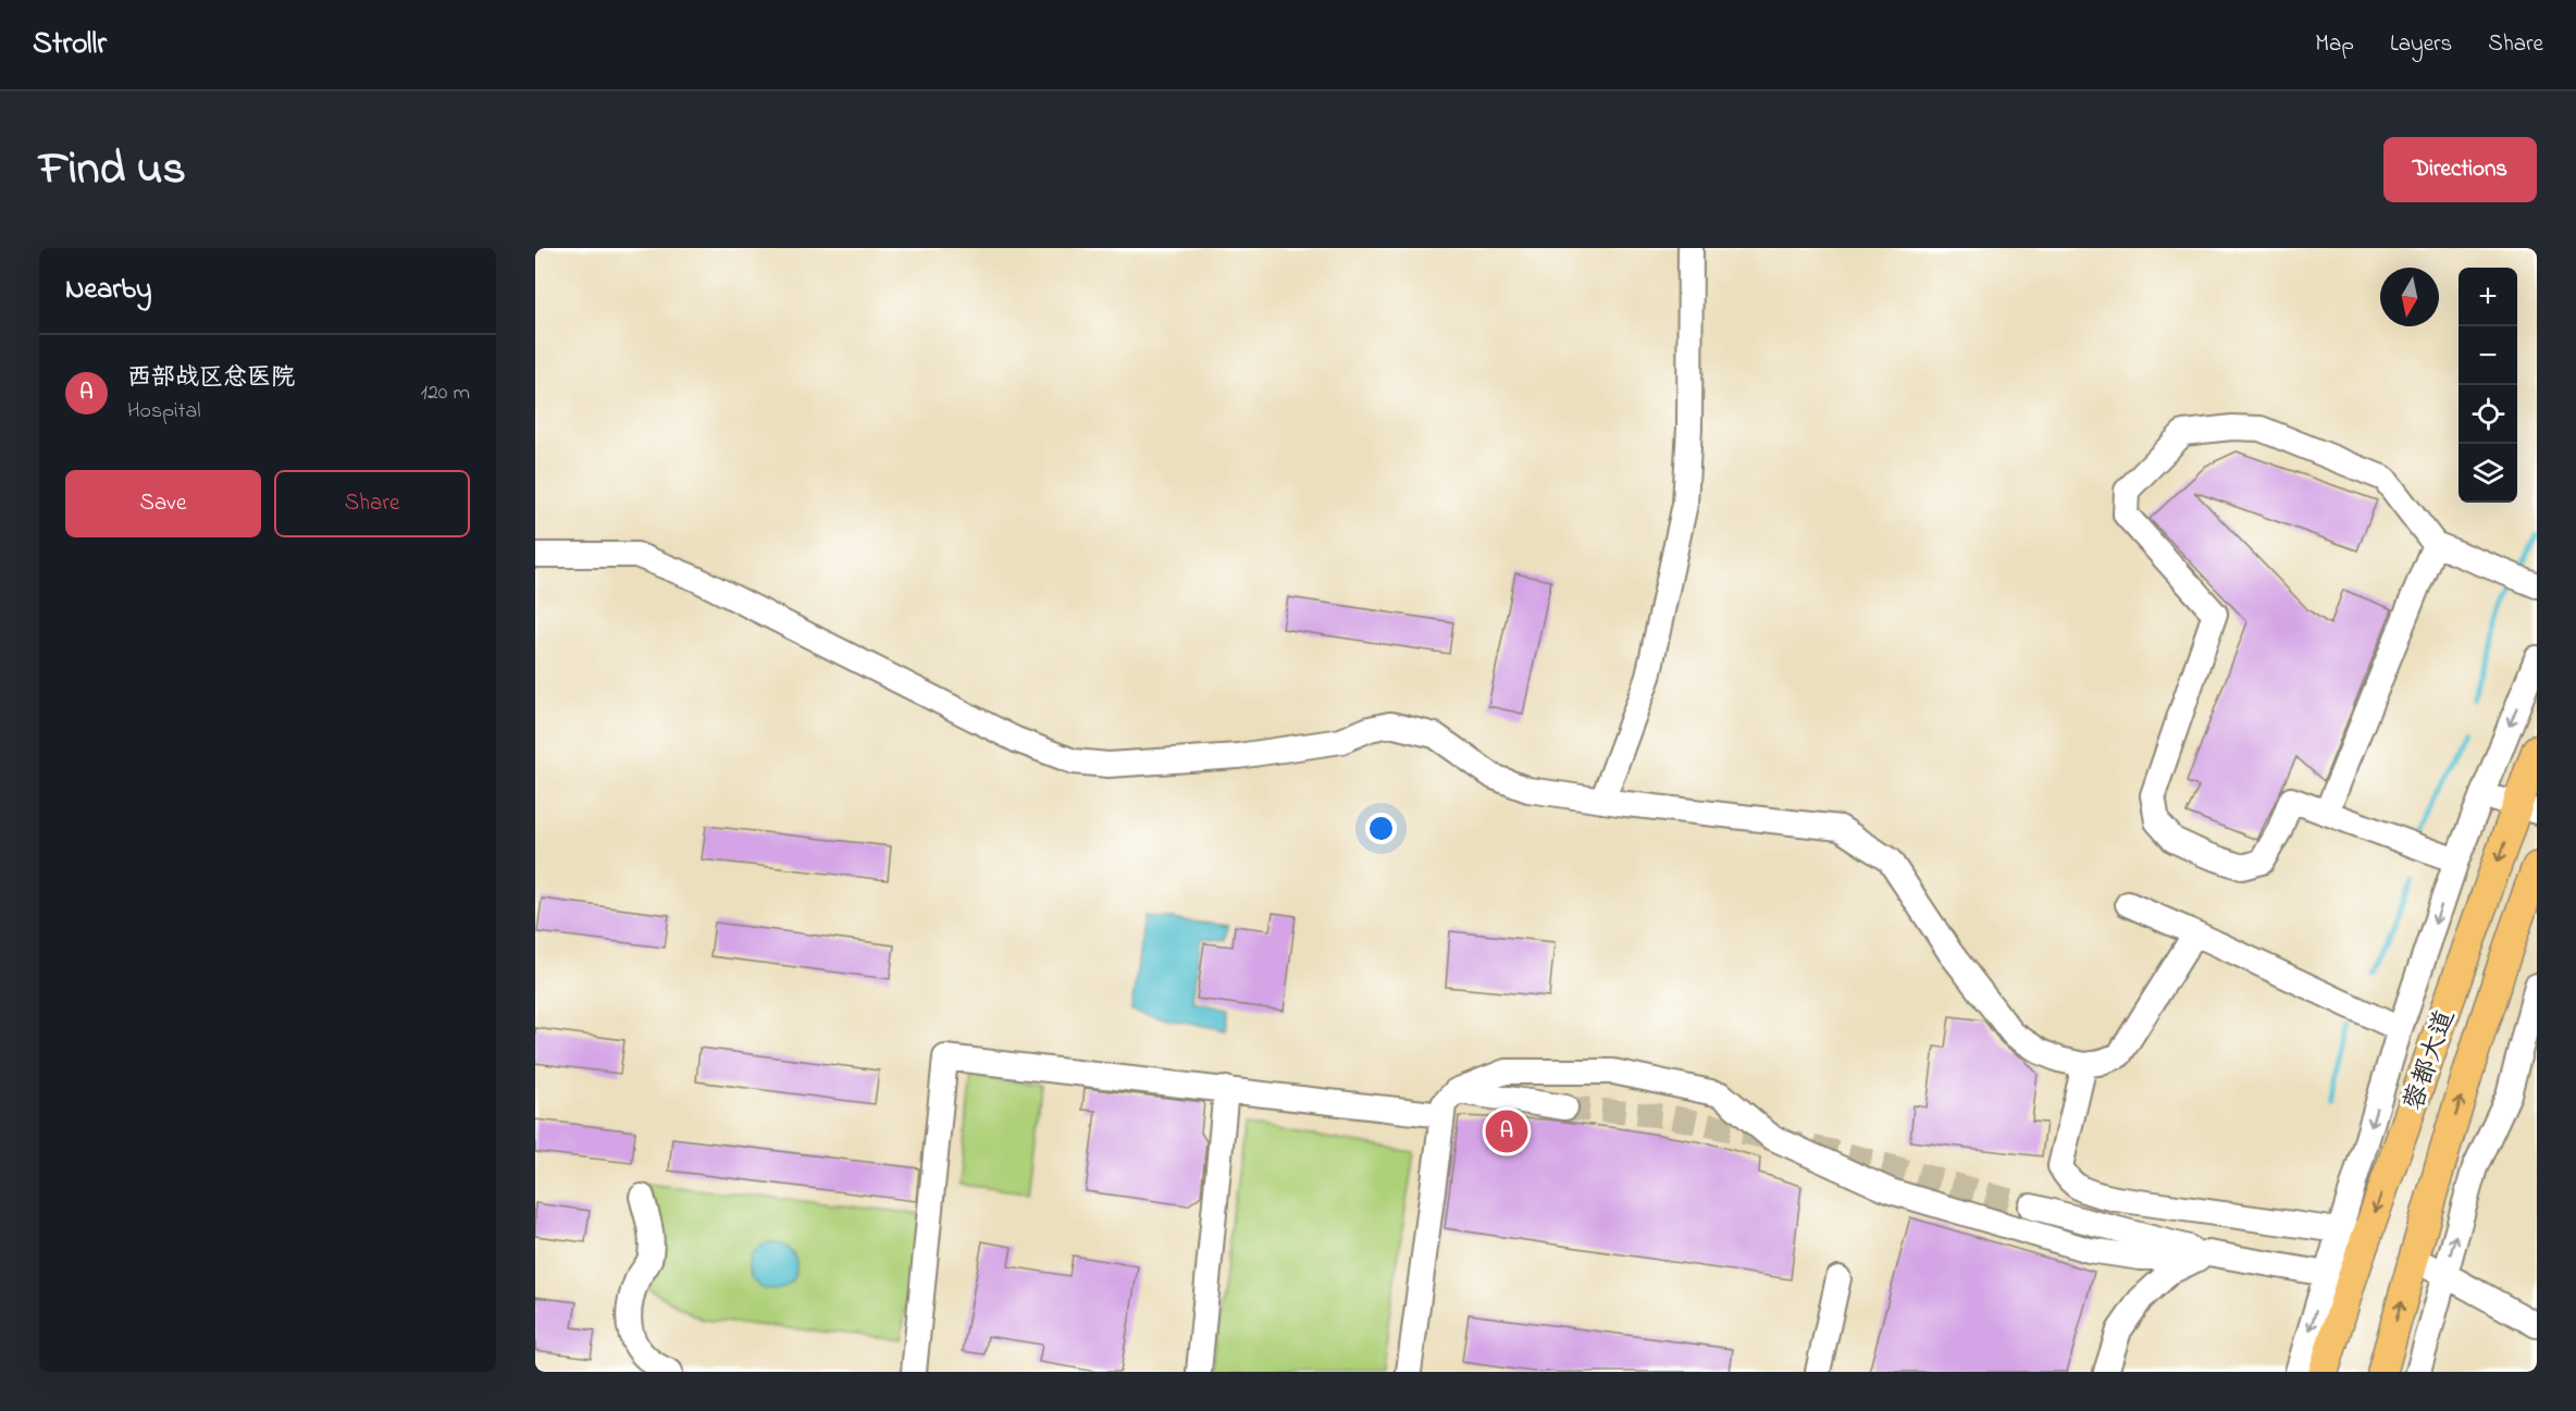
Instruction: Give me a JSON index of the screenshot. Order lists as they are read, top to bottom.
{
  "streets": {
    "main road": ["蓉都大道"]
  },
  "north": "bottom",
  "page": {
    "header": "Strollr",
    "nav": ["Map", "Layers", "Share"],
    "title": "Find us",
    "buttons": [
      "Directions",
      ["Save", "Share"]
    ],
    "heading": "Nearby",
    "map_buttons": ["+", "−"],
    "list": [
      {
        "mark": "A",
        "name": "西部战区总医院",
        "note": "Hospital",
        "value": "120 m"
      }
    ],
    "pins": "A"
  }
}
